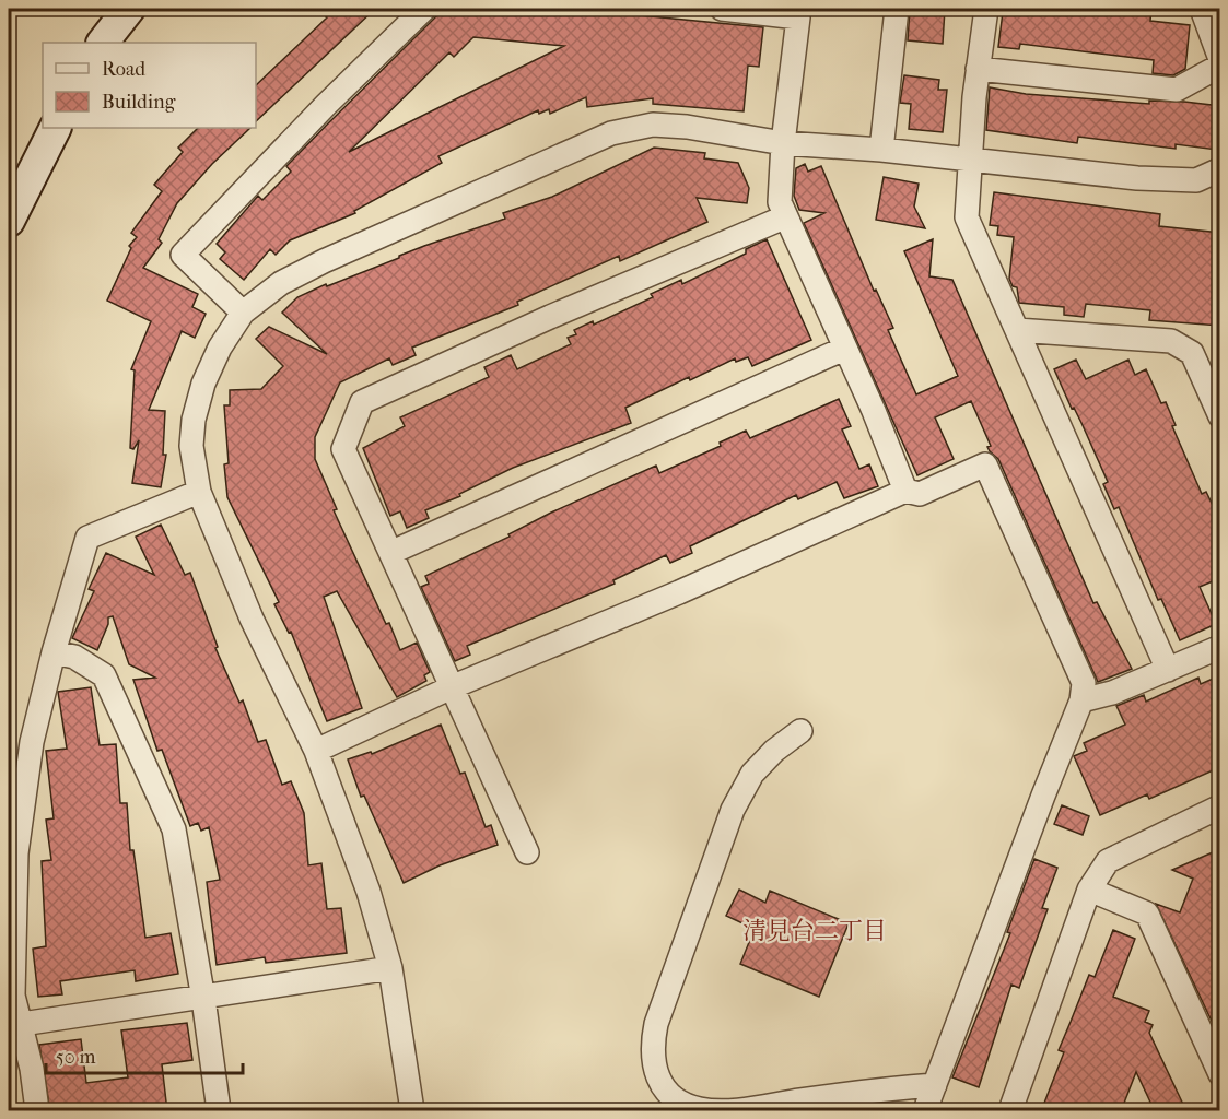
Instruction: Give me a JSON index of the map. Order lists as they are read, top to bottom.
{
  "districts": ["清見台二丁目"],
  "legend": ["Road", "Building"],
  "scale_bar": "50 m"
}
